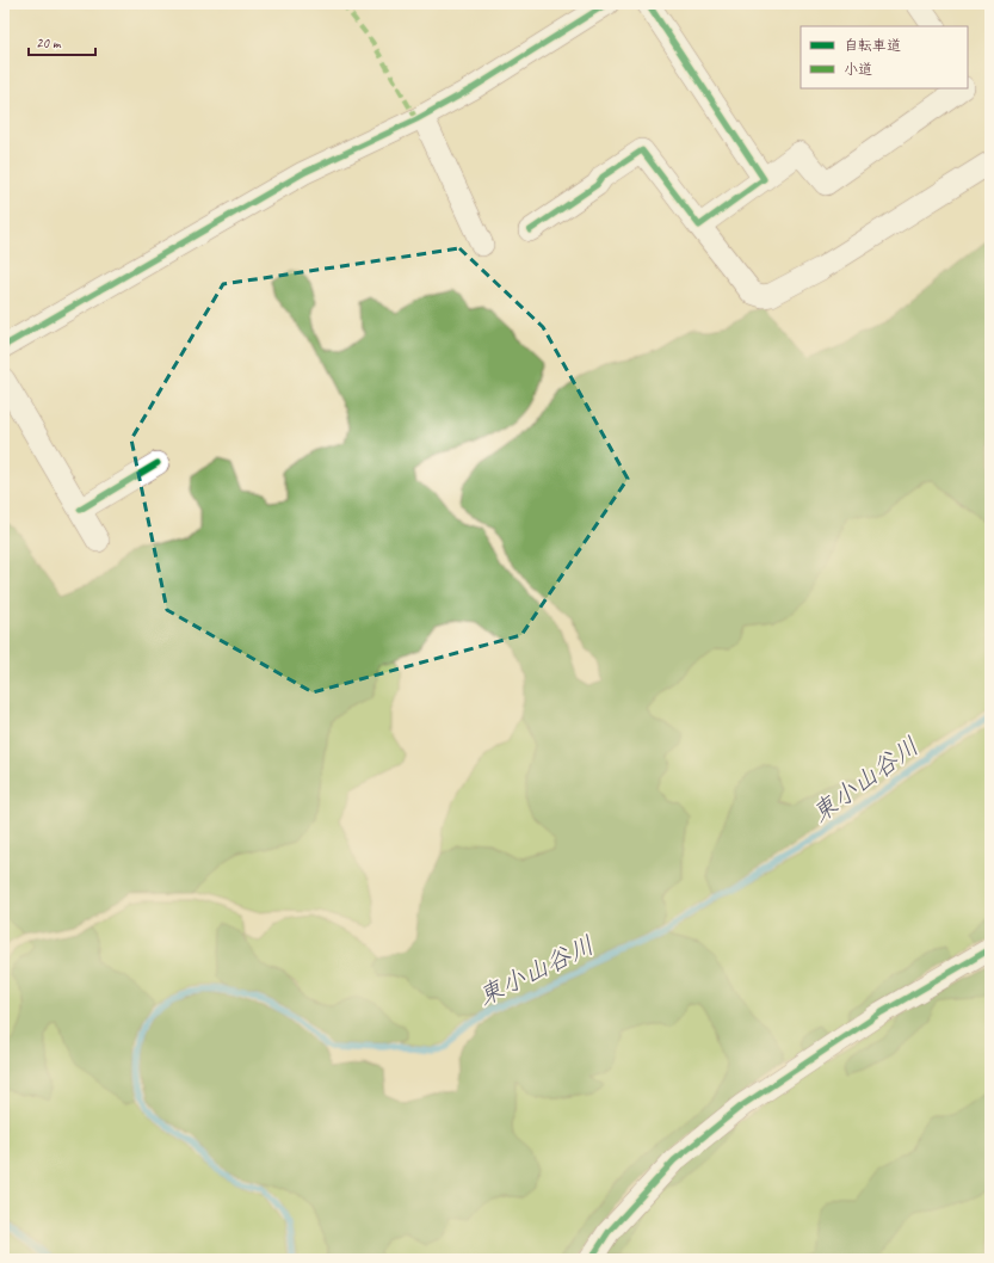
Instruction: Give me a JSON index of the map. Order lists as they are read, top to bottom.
{
  "water": ["東小山谷川"],
  "legend": ["自転車道", "小道"],
  "scale_bar": "20 m"
}
